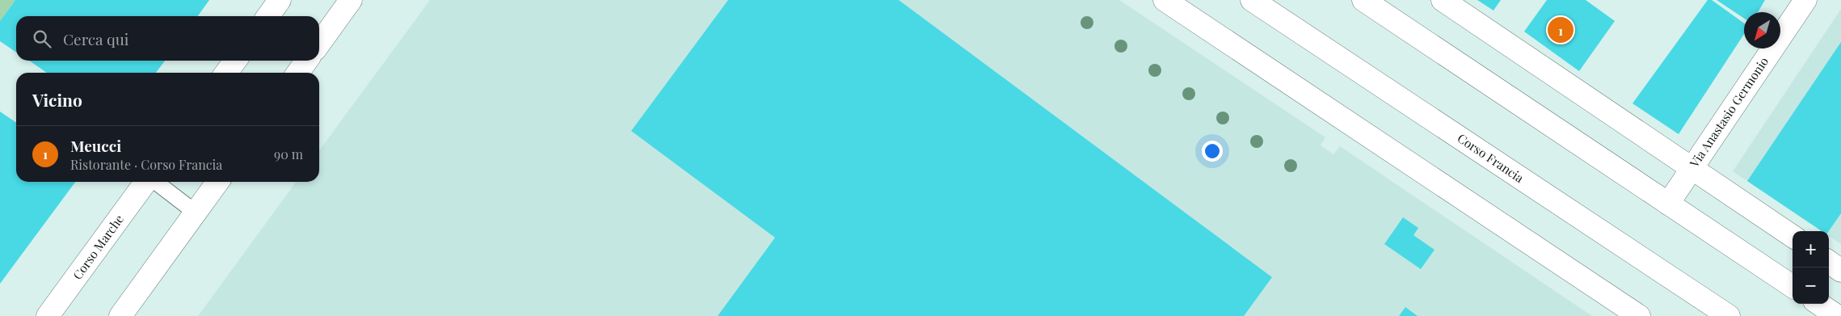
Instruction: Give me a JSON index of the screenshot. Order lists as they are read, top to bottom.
{
  "streets": {
    "main road": ["Via Anastasio Germonio", "Corso Francia", "Corso Marche"]
  },
  "north": "bottom left",
  "page": {
    "pins": "1",
    "search": "Cerca qui",
    "heading": "Vicino",
    "list": [
      {
        "mark": "1",
        "name": "Meucci",
        "note": "Ristorante · Corso Francia",
        "value": "90 m"
      }
    ],
    "map_buttons": ["+", "−"]
  }
}
